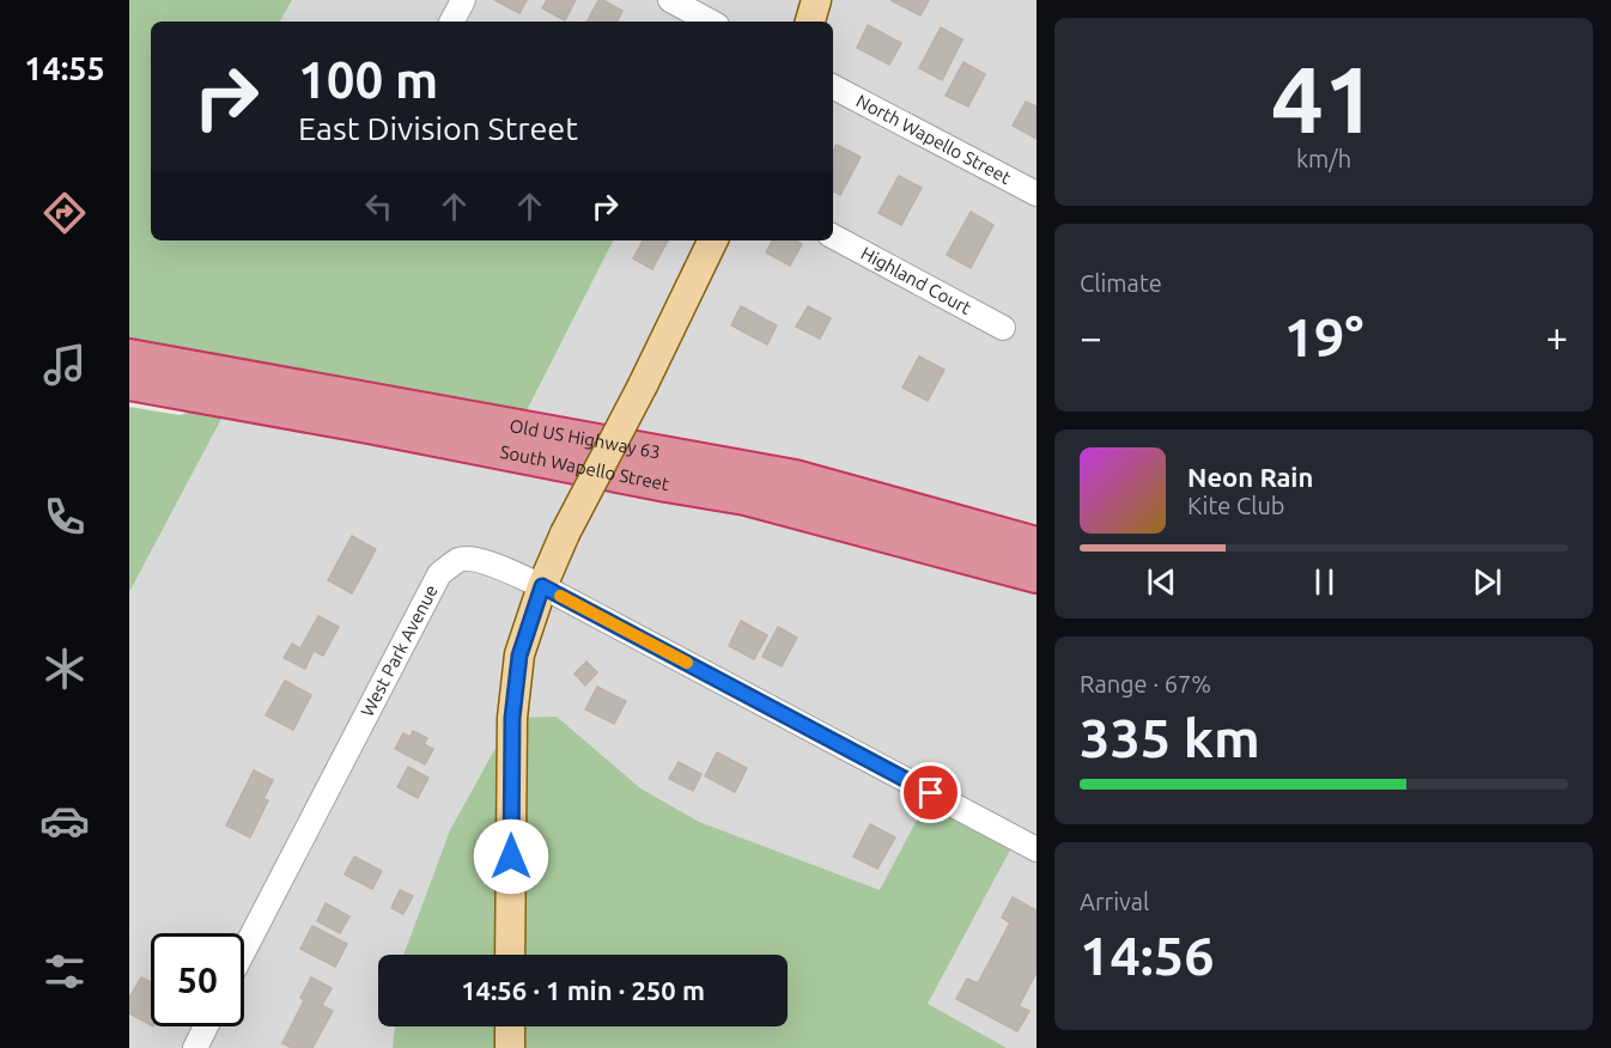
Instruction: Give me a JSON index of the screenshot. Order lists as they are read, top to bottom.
{
  "streets": {
    "highway": ["Old US Highway 63", "South Wapello Street"],
    "street": ["North Wapello Street", "Highland Court", "West Park Avenue"]
  },
  "page": {
    "tabs": "14:55",
    "tile": [
      ["41", "km/h"],
      "Climate",
      ["Range · 67%", "335 km"],
      ["Arrival", "14:56"]
    ],
    "turn": ["100 m", "East Division Street"],
    "heat": ["−", "19°", "+"],
    "song": ["Neon Rain", "Kite Club"],
    "limit": "50",
    "trip": "14:56 · 1 min · 250 m"
  }
}
